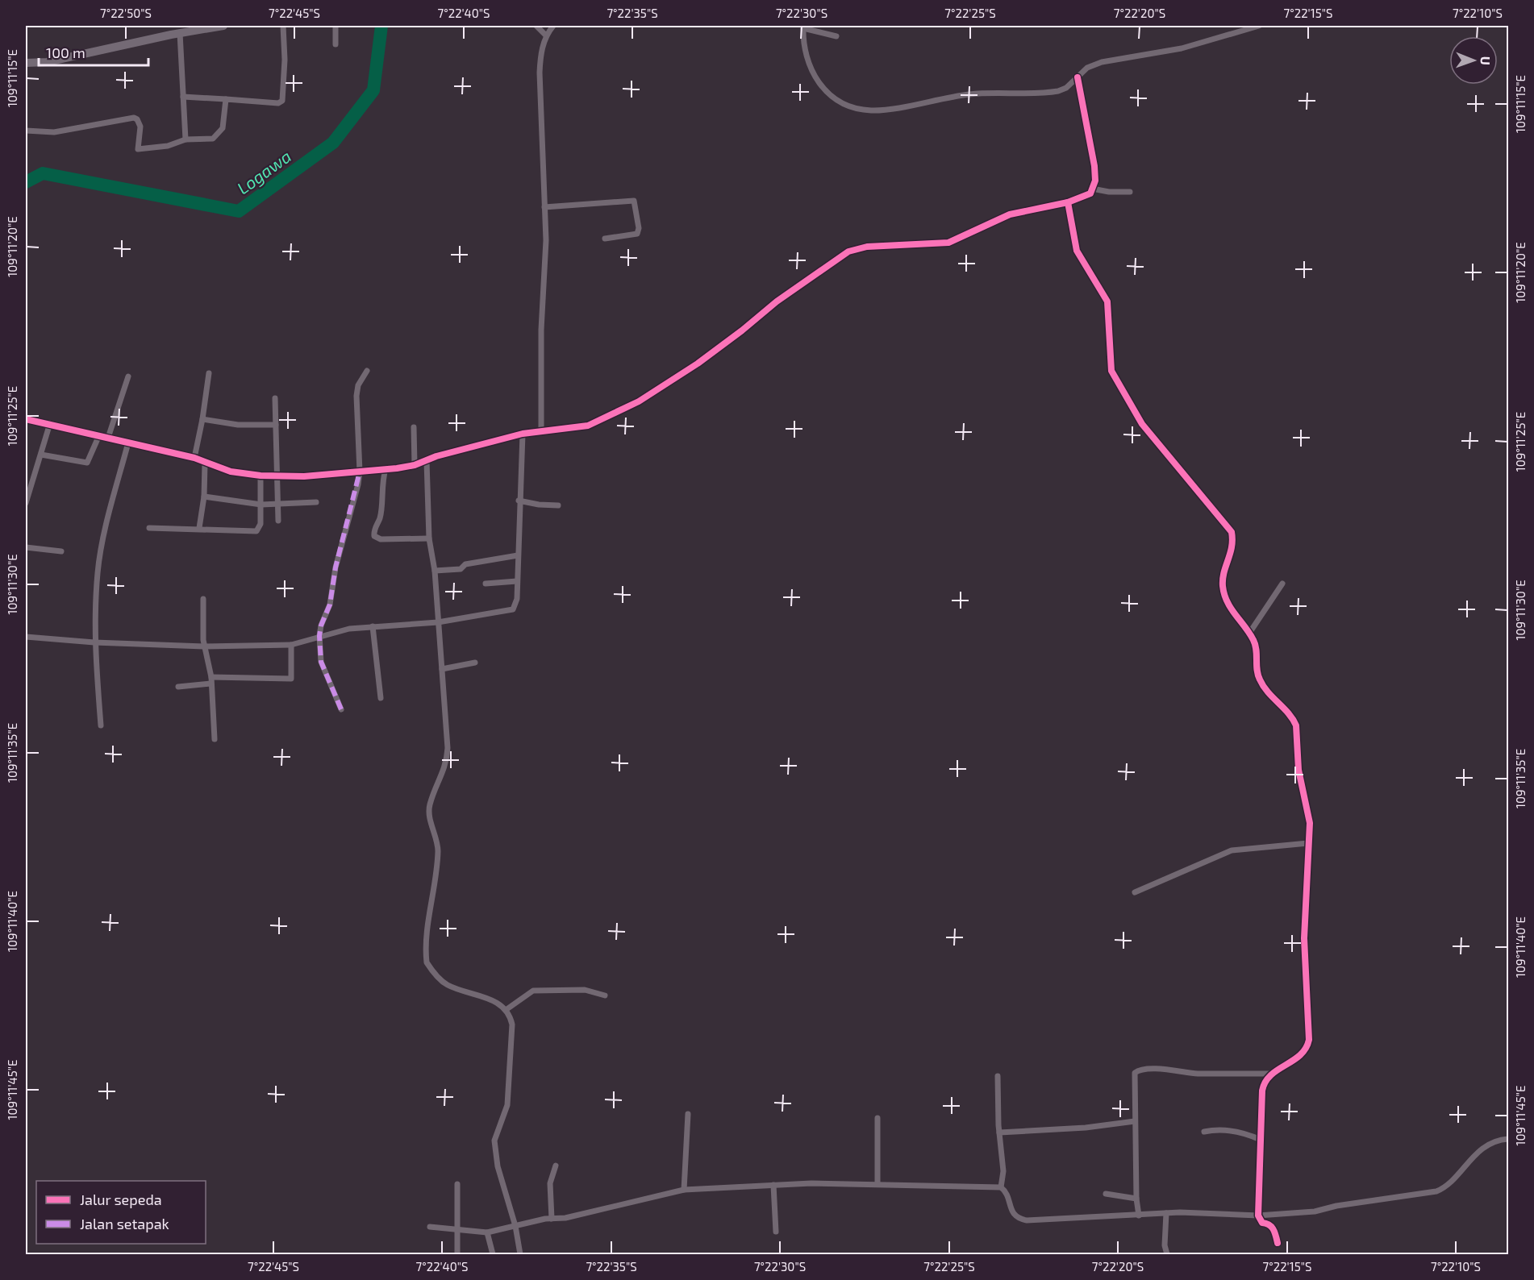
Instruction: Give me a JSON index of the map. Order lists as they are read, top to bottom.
{
  "water": ["Logawa"],
  "legend": ["Jalur sepeda", "Jalan setapak"],
  "scale_bar": "100 m",
  "north": "right",
  "coordinates": [
    "7°22'50\"S",
    "7°22'45\"S",
    "7°22'40\"S",
    "7°22'35\"S",
    "7°22'30\"S",
    "7°22'25\"S",
    "7°22'20\"S",
    "7°22'15\"S",
    "7°22'10\"S",
    "109°11'15\"E",
    "109°11'20\"E",
    "109°11'25\"E",
    "109°11'30\"E",
    "109°11'35\"E",
    "109°11'40\"E",
    "109°11'45\"E"
  ]
}
